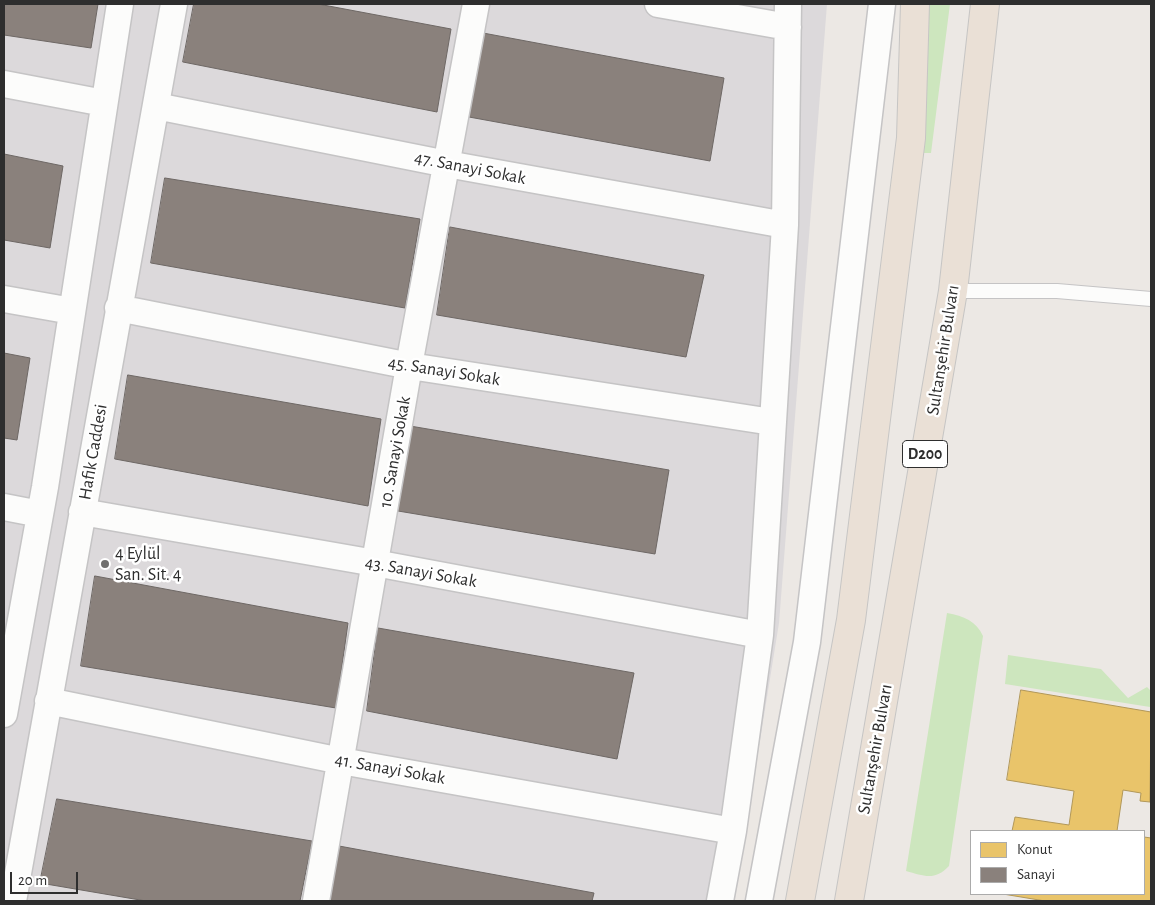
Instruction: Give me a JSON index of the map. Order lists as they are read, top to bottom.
{
  "streets": {
    "highway": ["Sultanşehir Bulvarı", "D200"],
    "street": [
      "47. Sanayi Sokak",
      "45. Sanayi Sokak",
      "Hafik Caddesi",
      "10. Sanayi Sokak",
      "43. Sanayi Sokak",
      "41. Sanayi Sokak"
    ]
  },
  "crossings": [
    ["47. Sanayi Sokak", "Hafik Caddesi"],
    ["47. Sanayi Sokak", "10. Sanayi Sokak"],
    ["45. Sanayi Sokak", "Hafik Caddesi"],
    ["45. Sanayi Sokak", "10. Sanayi Sokak"],
    ["Hafik Caddesi", "43. Sanayi Sokak"],
    ["Hafik Caddesi", "41. Sanayi Sokak"],
    ["10. Sanayi Sokak", "43. Sanayi Sokak"],
    ["10. Sanayi Sokak", "41. Sanayi Sokak"]
  ],
  "places": ["4 Eylül San. Sit. 4"],
  "legend": ["Konut", "Sanayi"],
  "scale_bar": "20 m"
}
